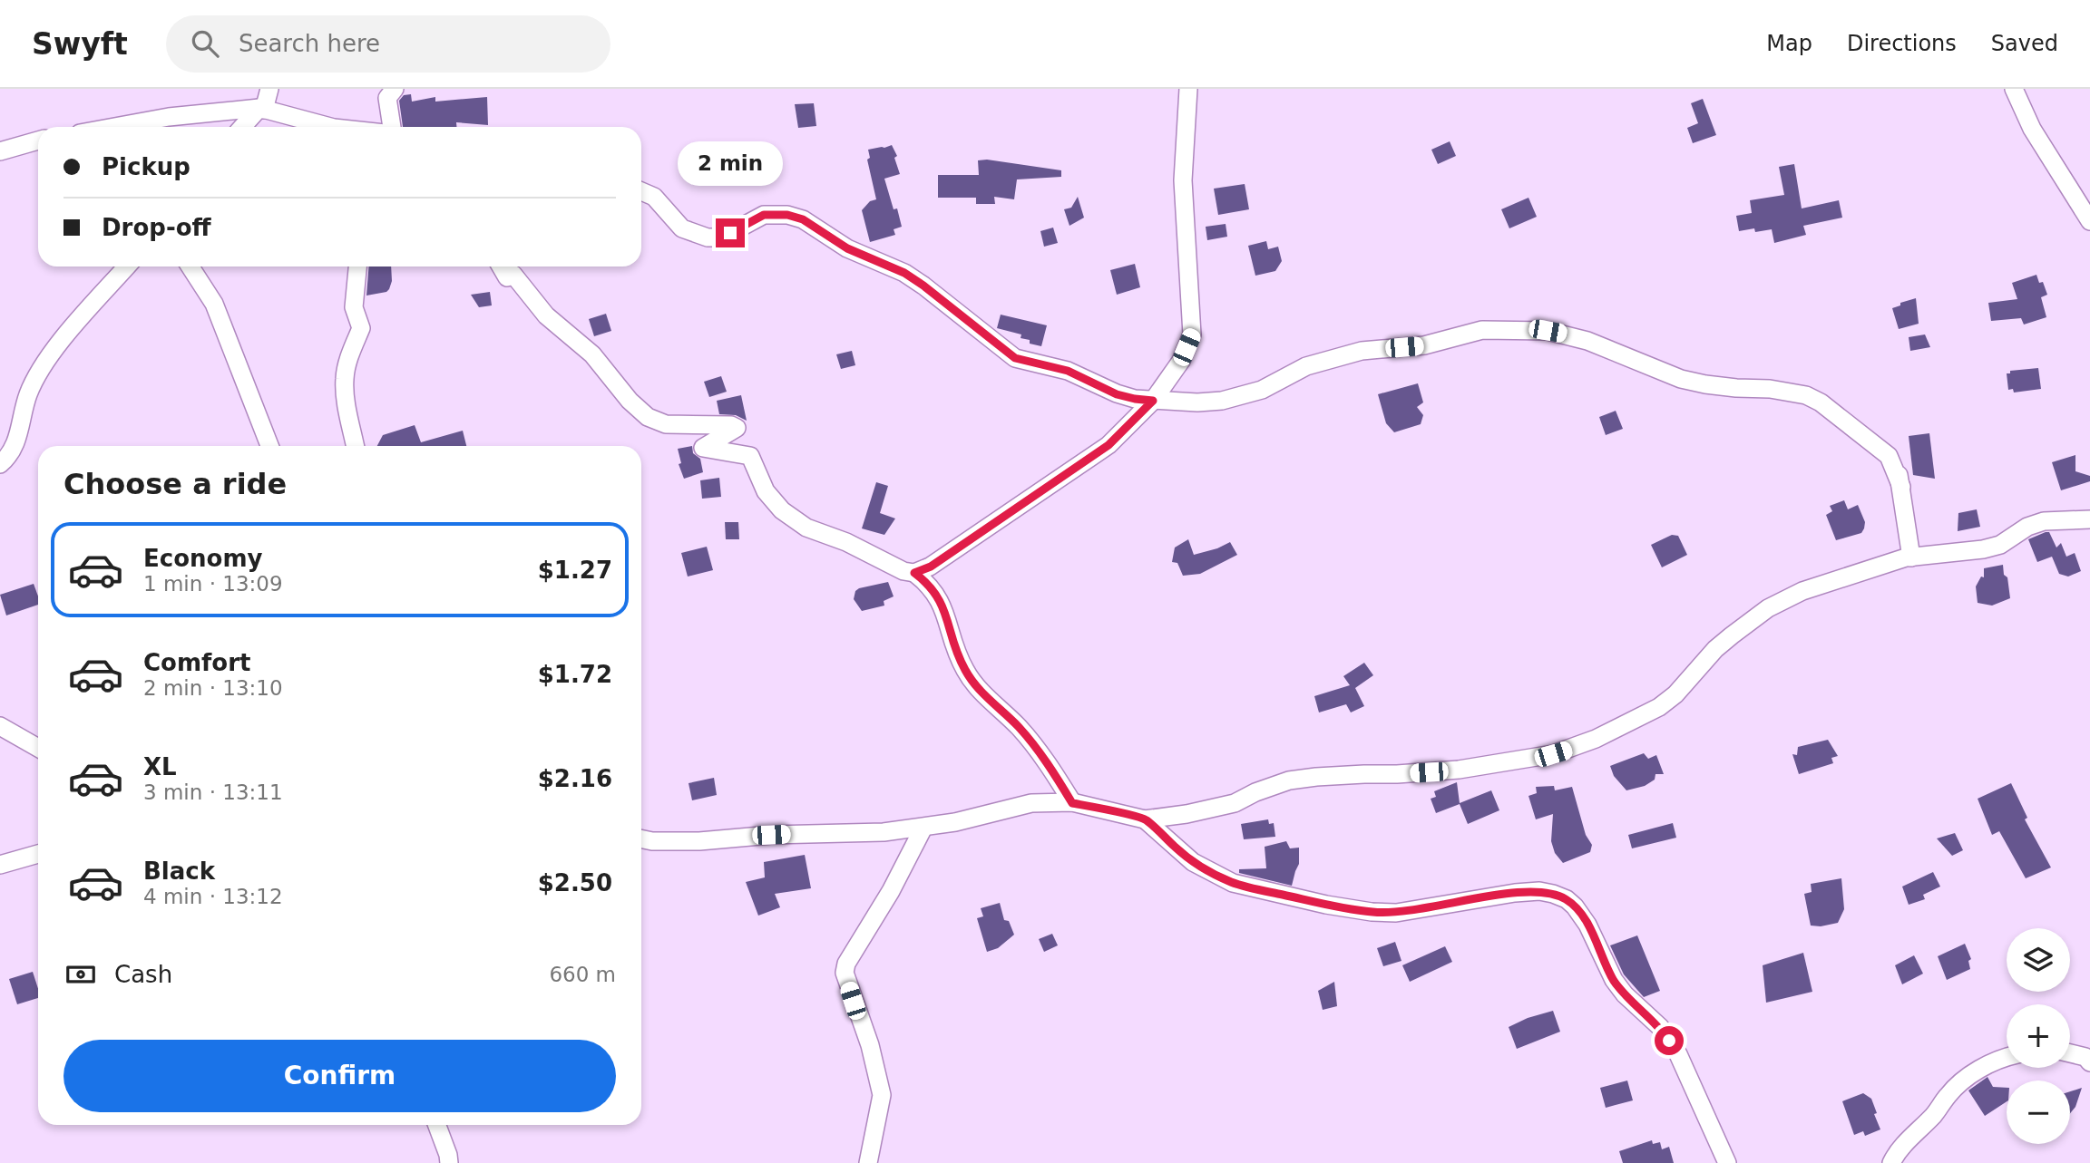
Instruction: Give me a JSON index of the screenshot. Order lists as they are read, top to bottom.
{
  "page": {
    "header": "Swyft",
    "search": "Search here",
    "nav": ["Map", "Directions", "Saved"],
    "banner": ["Pickup", "Drop-off"],
    "bubble": "2 min",
    "heading": "Choose a ride",
    "list": [
      {
        "name": "Economy",
        "note": "1 min · 13:09",
        "value": "$1.27"
      },
      {
        "name": "Comfort",
        "note": "2 min · 13:10",
        "value": "$1.72"
      },
      {
        "name": "XL",
        "note": "3 min · 13:11",
        "value": "$2.16"
      },
      {
        "name": "Black",
        "note": "4 min · 13:12",
        "value": "$2.50"
      }
    ],
    "map_buttons": ["+", "−"],
    "pay": ["Cash", "660 m"],
    "buttons": "Confirm"
  }
}
